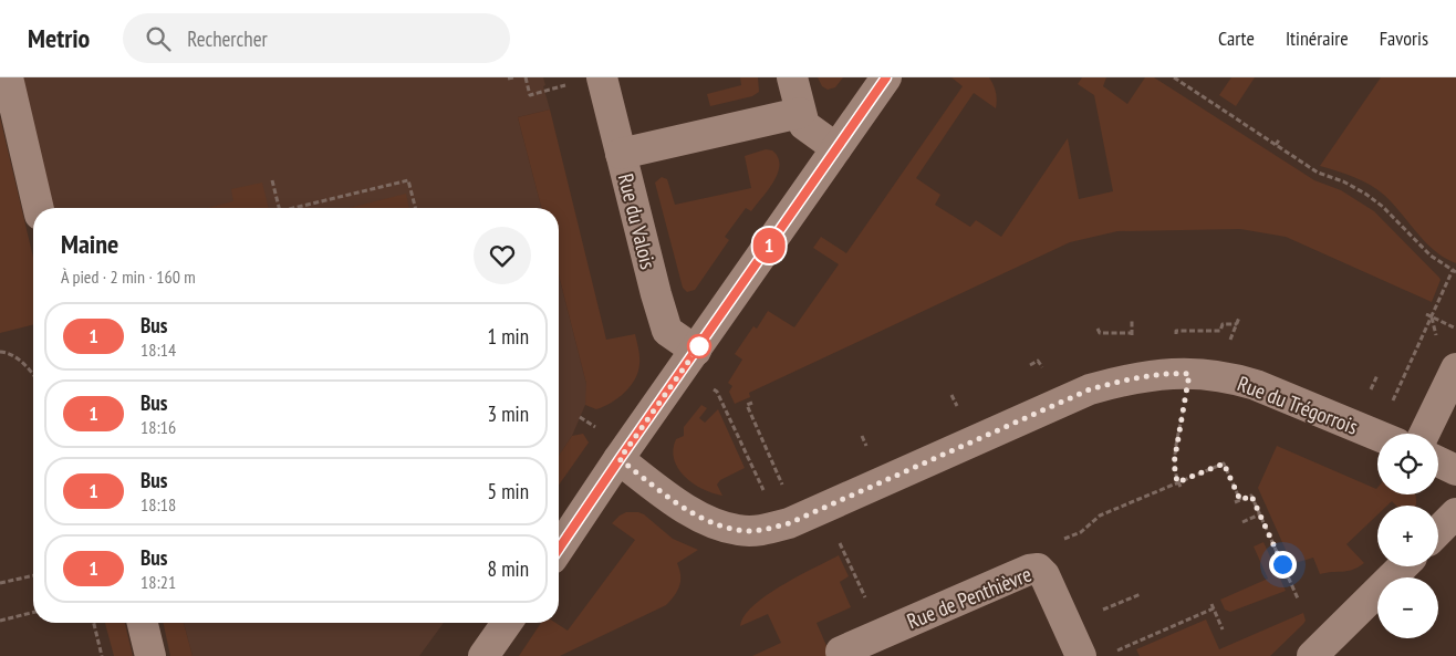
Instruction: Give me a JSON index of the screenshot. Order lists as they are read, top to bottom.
{
  "streets": {
    "street": ["Rue du Valois", "Rue du Trégorrois", "Rue de Penthièvre"]
  },
  "lines": ["bus line 1"],
  "page": {
    "header": "Metrio",
    "search": "Rechercher",
    "nav": ["Carte", "Itinéraire", "Favoris"],
    "on_map": "1",
    "heading": ["Maine", "À pied · 2 min · 160 m"],
    "list": [
      {
        "mark": "1",
        "name": "Bus",
        "note": "18:14",
        "value": "1 min"
      },
      {
        "mark": "1",
        "name": "Bus",
        "note": "18:16",
        "value": "3 min"
      },
      {
        "mark": "1",
        "name": "Bus",
        "note": "18:18",
        "value": "5 min"
      },
      {
        "mark": "1",
        "name": "Bus",
        "note": "18:21",
        "value": "8 min"
      }
    ],
    "map_buttons": ["+", "−"]
  }
}
